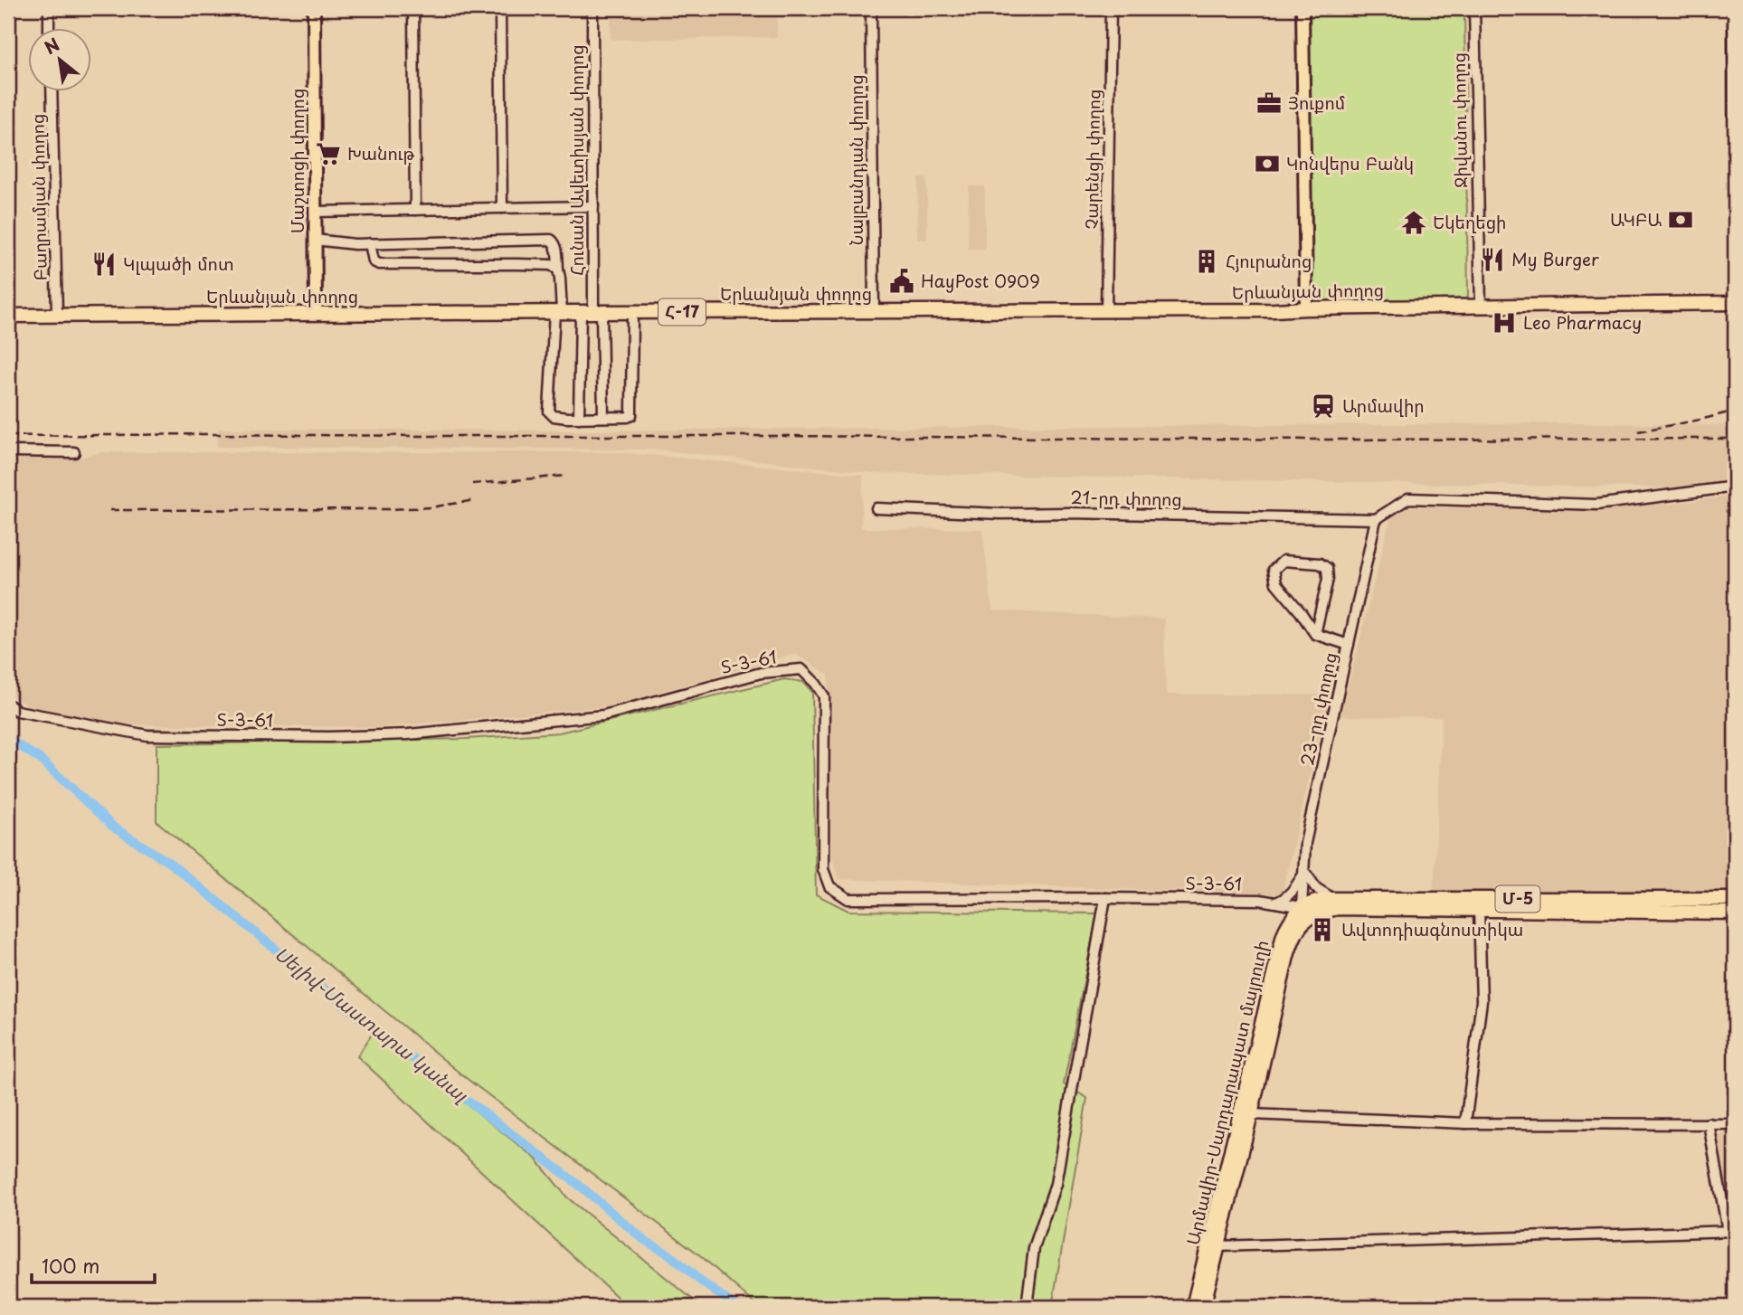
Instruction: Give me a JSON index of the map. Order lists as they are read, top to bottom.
{
  "streets": {
    "highway": [
      "Երևանյան փողոց",
      "Հ-17",
      "Մ-5",
      "Արմավիր-Սարդարապատ մայրուղի"
    ],
    "main road": ["Մաշտոցի փողոց"],
    "street": [
      "Ջիվանու փողոց",
      "Չարենցի փողոց",
      "Հունան Ավետիսյան փողոց",
      "Նալբանդյան փողոց",
      "Բաղրամյան փողոց",
      "21-րդ փողոց",
      "Տ-3-61",
      "23-րդ փողոց"
    ]
  },
  "crossings": [
    ["Ջիվանու փողոց", "Երևանյան փողոց"],
    ["Չարենցի փողոց", "Երևանյան փողոց"],
    ["Հունան Ավետիսյան փողոց", "Երևանյան փողոց"],
    ["Նալբանդյան փողոց", "Երևանյան փողոց"],
    ["Մաշտոցի փողոց", "Երևանյան փողոց"],
    ["Բաղրամյան փողոց", "Երևանյան փողոց"],
    ["21-րդ փողոց", "23-րդ փողոց"],
    ["Տ-3-61", "23-րդ փողոց"],
    ["Տ-3-61", "Մ-5"],
    ["Տ-3-61", "Արմավիր-Սարդարապատ մայրուղի"],
    ["23-րդ փողոց", "Մ-5"],
    ["23-րդ փողոց", "Արմավիր-Սարդարապատ մայրուղի"],
    ["Մ-5", "Արմավիր-Սարդարապատ մայրուղի"]
  ],
  "water": ["Սելիվ֊Մաստարա կանալ"],
  "places": {
    "office": ["Յուքոմ"],
    "supermarket": ["Խանութ"],
    "bank": ["Կոնվերս Բանկ", "ԱԿԲԱ"],
    "temple": ["Եկեղեցի"],
    "restaurant": ["My Burger", "Կլպածի մոտ"],
    "building": ["Հյուրանոց", "Ավտոդիագնոստիկա"],
    "public building": ["HayPost 0909"],
    "hospital": ["Leo Pharmacy"],
    "station": ["Արմավիր"]
  },
  "scale_bar": "100 m",
  "north": "top left"
}
